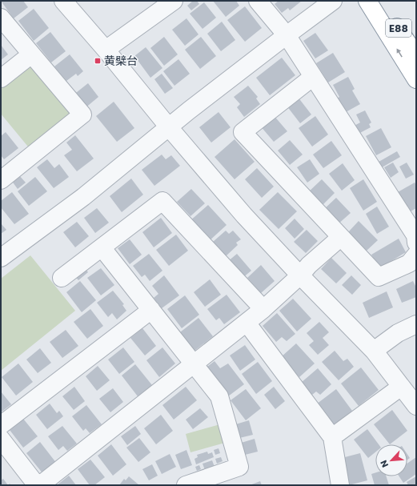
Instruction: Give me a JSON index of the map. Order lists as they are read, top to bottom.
{
  "streets": {
    "highway": ["E88"]
  },
  "places": {
    "transit": ["黄檗台"]
  },
  "north": "bottom left"
}
